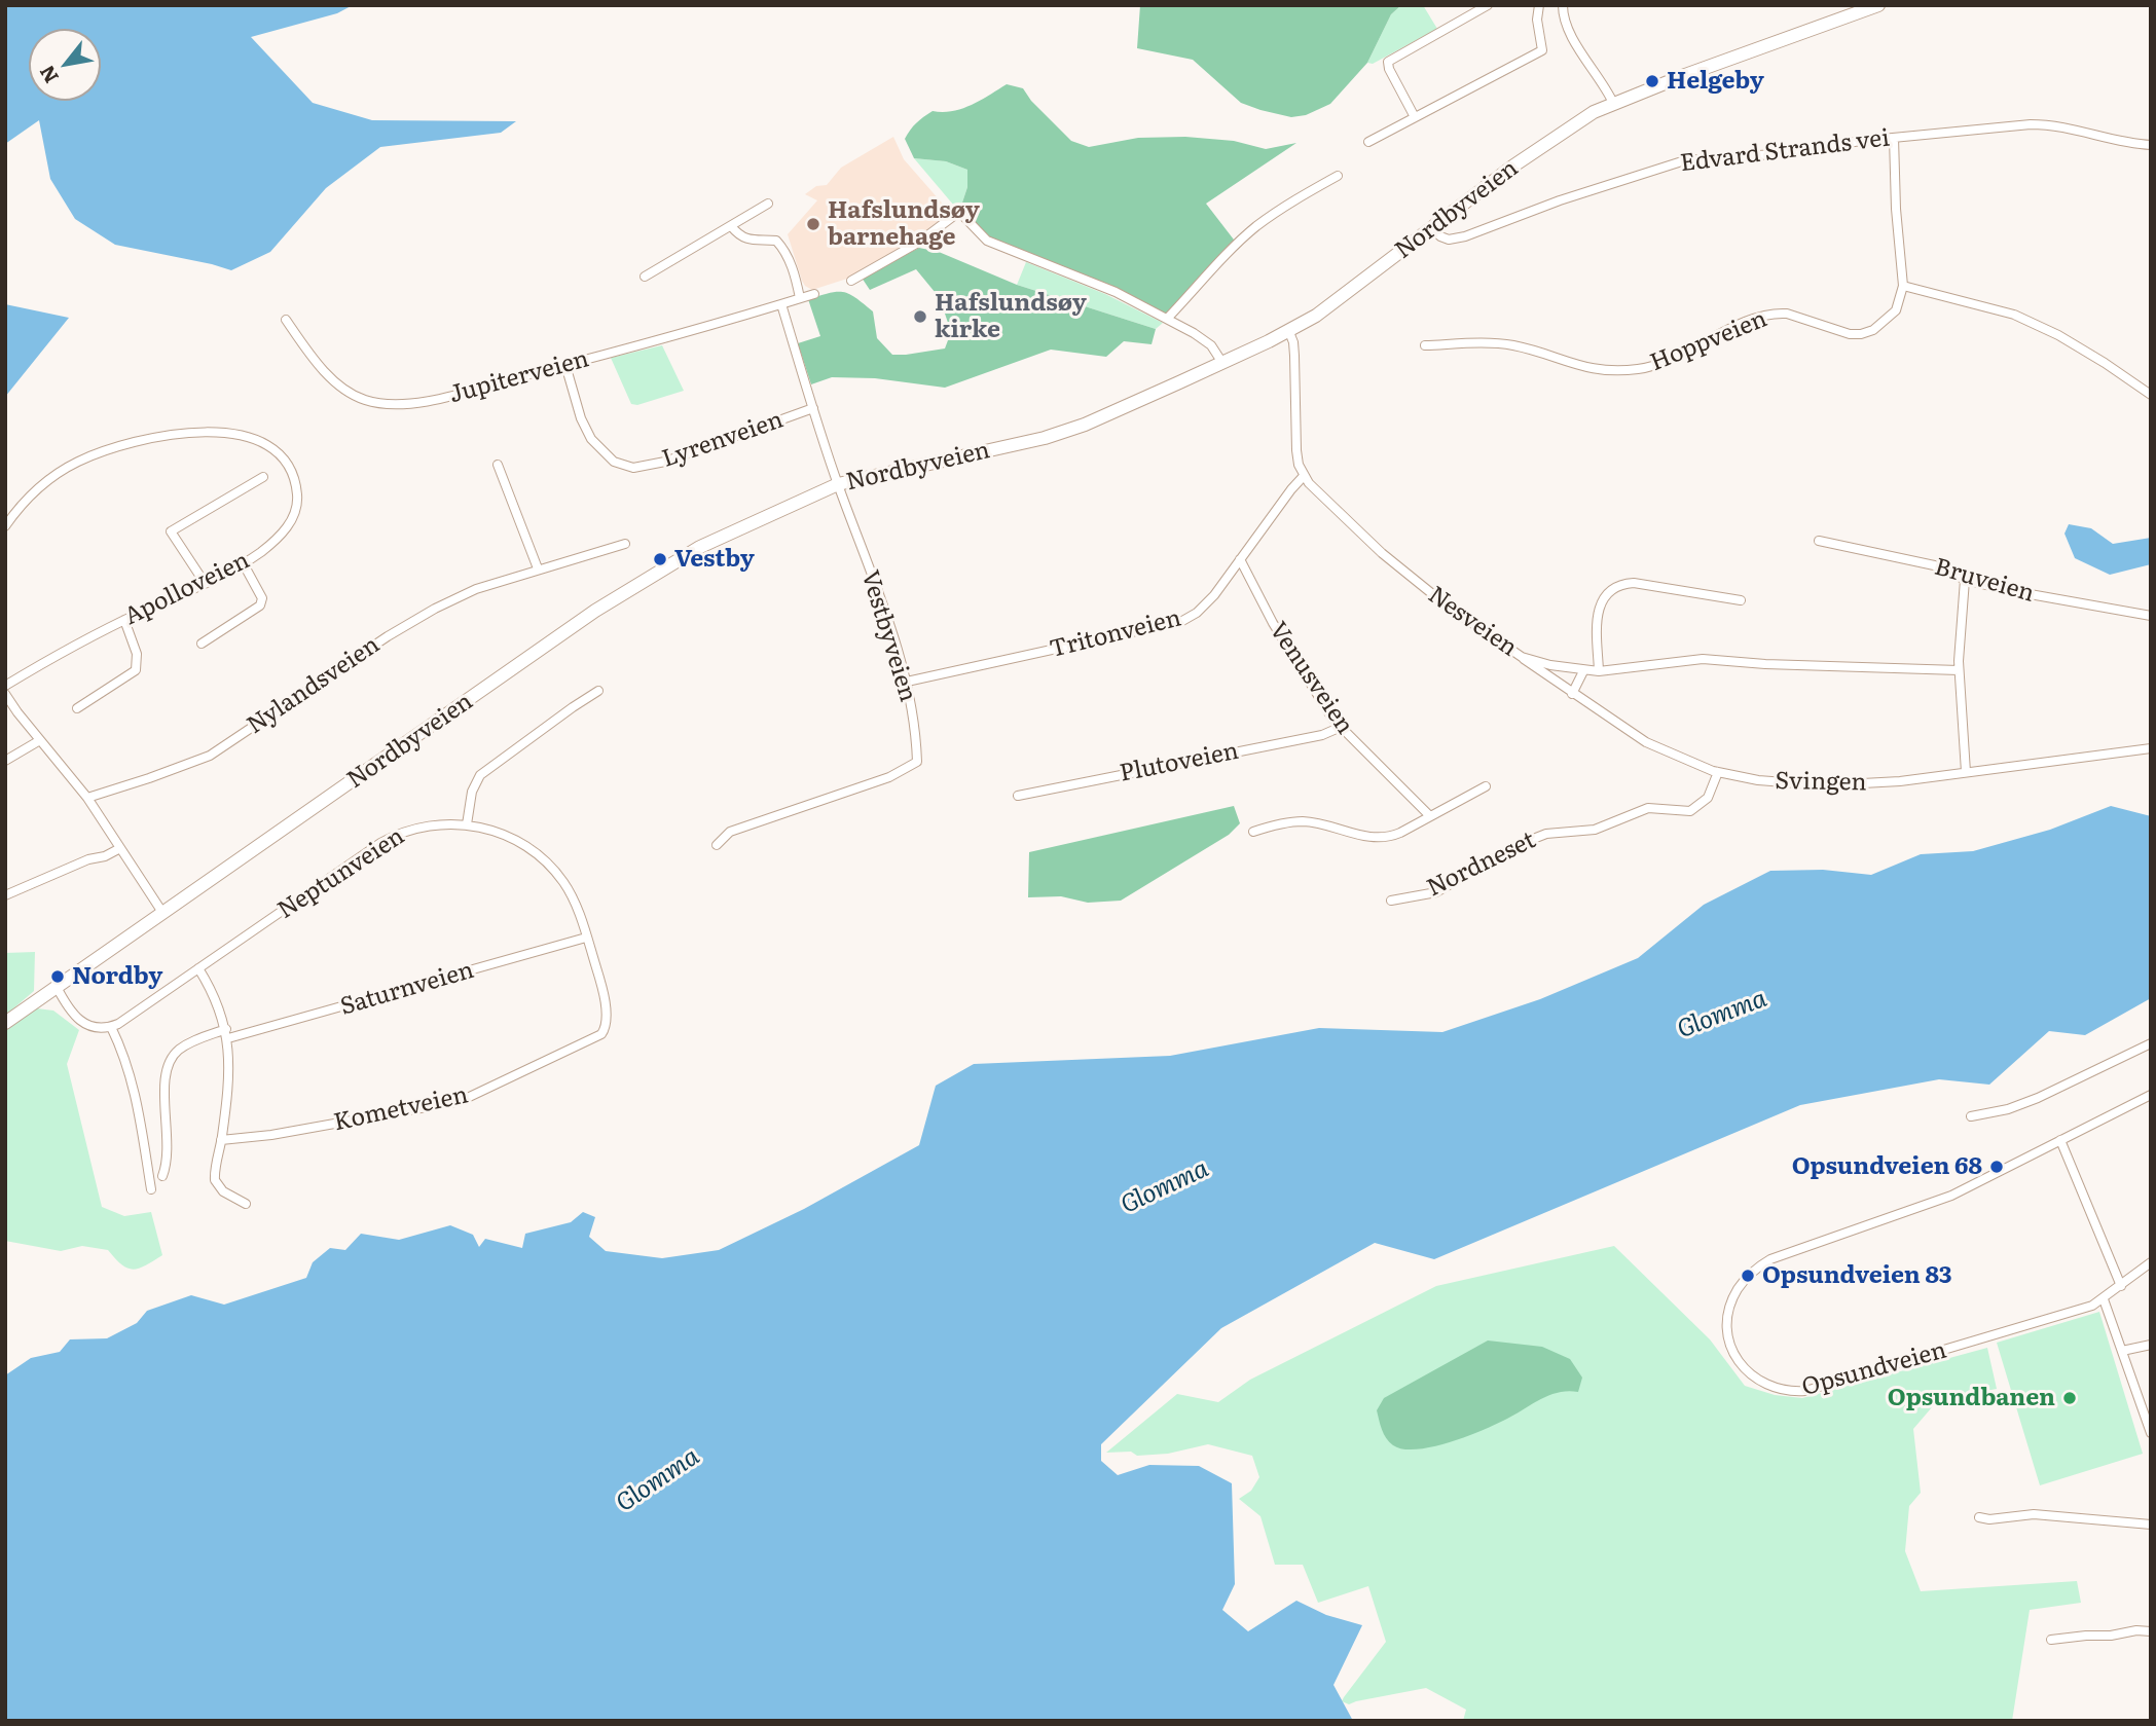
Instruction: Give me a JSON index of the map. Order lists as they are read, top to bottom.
{
  "streets": {
    "main road": ["Nordbyveien"],
    "street": [
      "Edvard Strands vei",
      "Hoppveien",
      "Jupiterveien",
      "Lyrenveien",
      "Bruveien",
      "Apolloveien",
      "Nesveien",
      "Tritonveien",
      "Vestbyveien",
      "Venusveien",
      "Nylandsveien",
      "Plutoveien",
      "Svingen",
      "Nordneset",
      "Neptunveien",
      "Saturnveien",
      "Kometveien",
      "Opsundveien"
    ]
  },
  "crossings": [
    ["Edvard Strands vei", "Nordbyveien"],
    ["Edvard Strands vei", "Hoppveien"],
    ["Nordbyveien", "Vestbyveien"],
    ["Jupiterveien", "Lyrenveien"],
    ["Jupiterveien", "Vestbyveien"],
    ["Lyrenveien", "Vestbyveien"],
    ["Nesveien", "Tritonveien"],
    ["Nesveien", "Svingen"],
    ["Tritonveien", "Vestbyveien"],
    ["Tritonveien", "Venusveien"],
    ["Venusveien", "Plutoveien"],
    ["Svingen", "Nordneset"],
    ["Neptunveien", "Saturnveien"],
    ["Neptunveien", "Kometveien"]
  ],
  "water": ["Glomma"],
  "places": [
    "Helgeby",
    "Hafslundsøy barnehage",
    "Hafslundsøy kirke",
    "Vestby",
    "Nordby",
    "Opsundveien 68",
    "Opsundveien 83",
    "Opsundbanen"
  ],
  "north": "bottom left"
}
